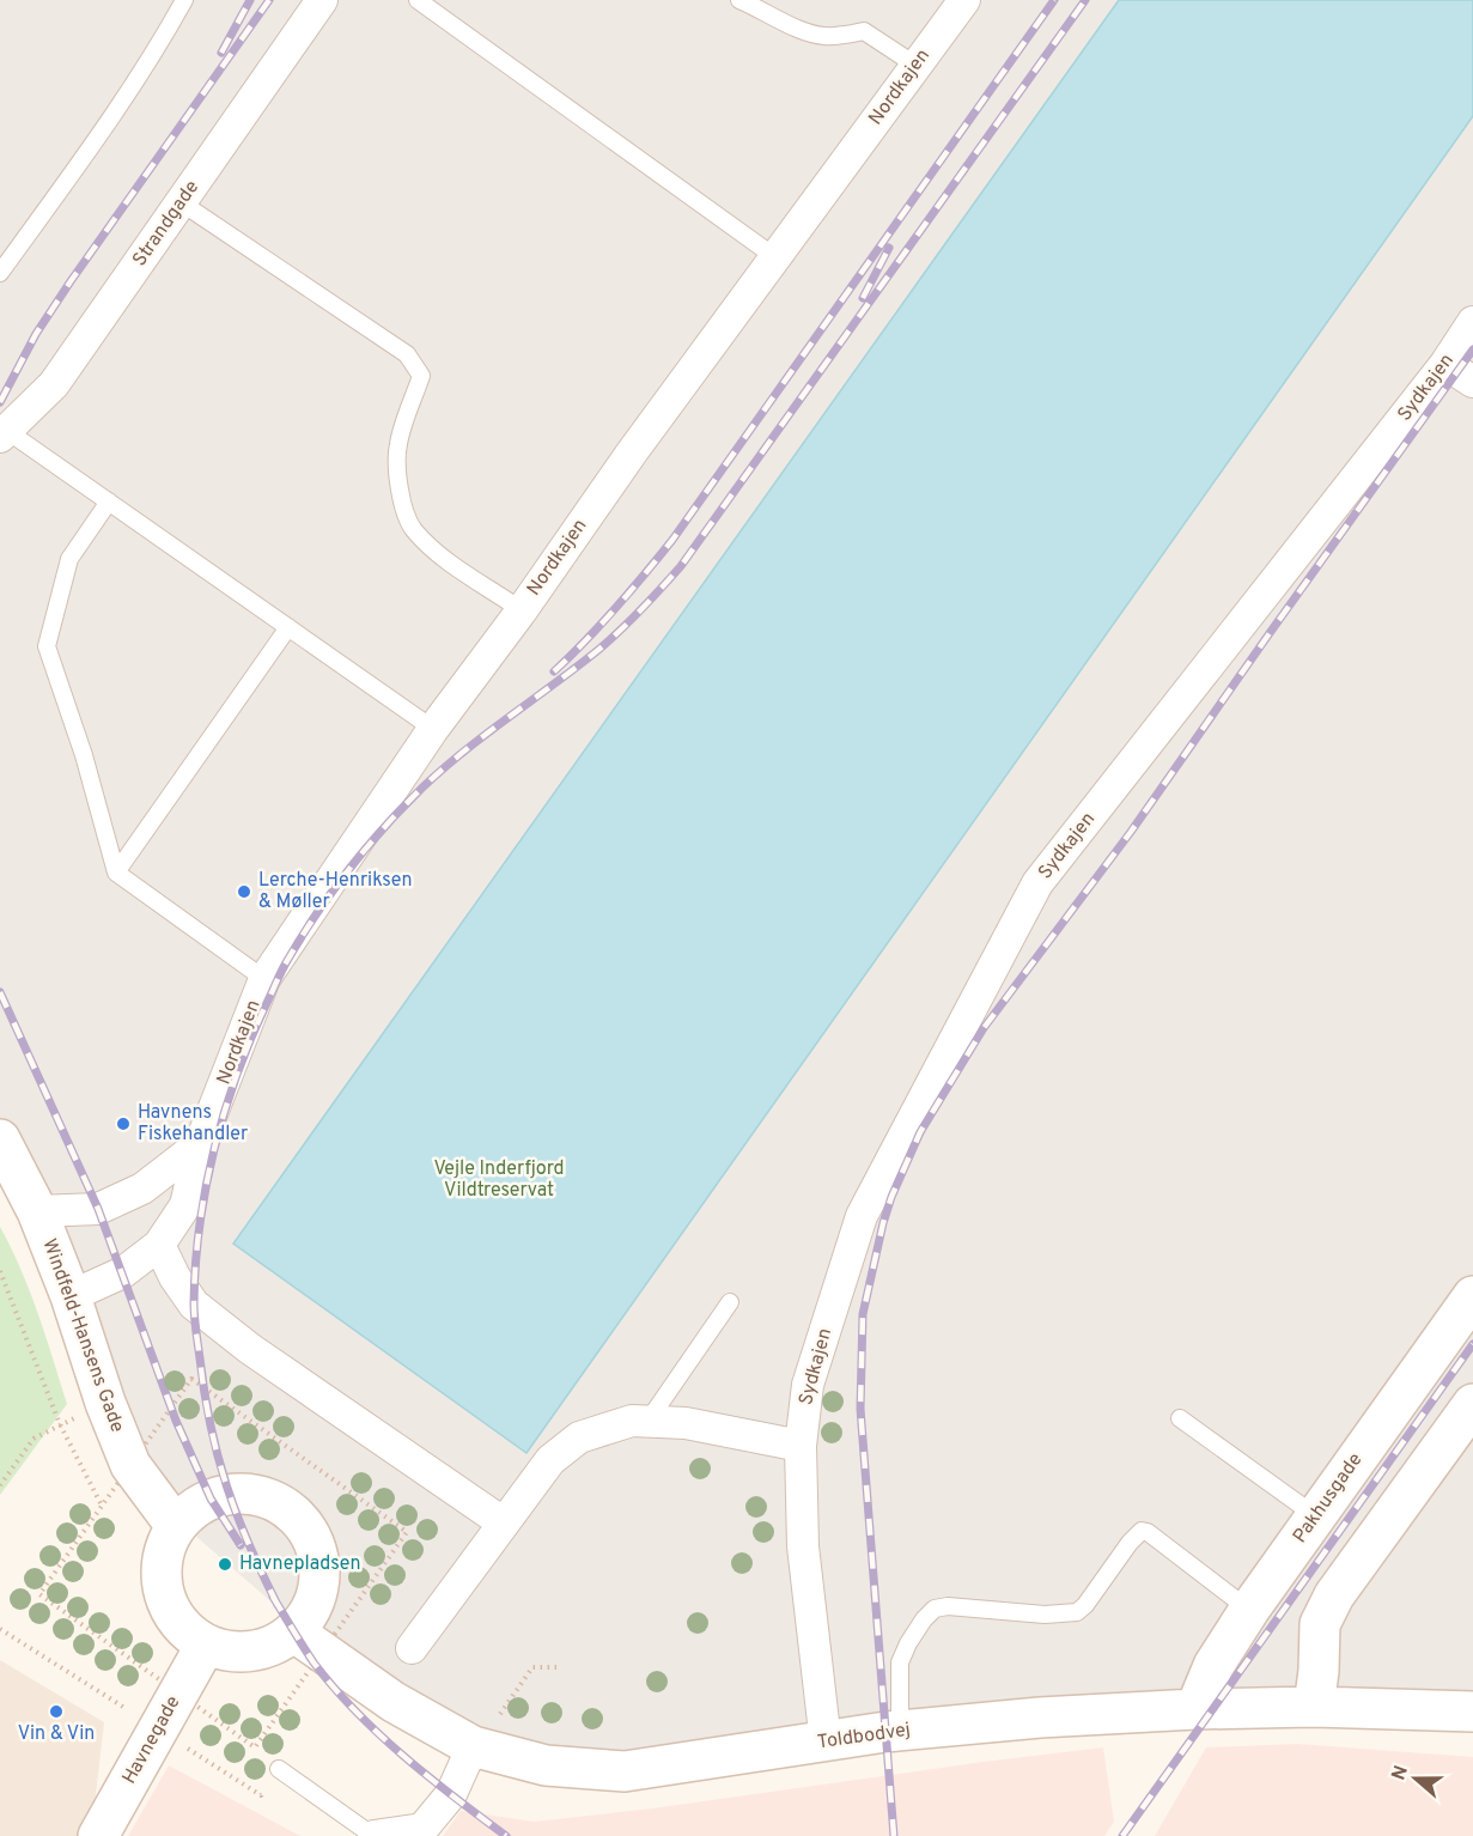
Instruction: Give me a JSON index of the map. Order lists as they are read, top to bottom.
{
  "streets": {
    "main road": [
      "Windfeld-Hansens Gade",
      "Pakhusgade",
      "Toldbodvej",
      "Havnegade"
    ],
    "street": ["Nordkajen", "Strandgade", "Sydkajen"]
  },
  "crossings": [
    ["Nordkajen", "Windfeld-Hansens Gade"],
    ["Sydkajen", "Toldbodvej"],
    ["Windfeld-Hansens Gade", "Toldbodvej"],
    ["Windfeld-Hansens Gade", "Havnegade"],
    ["Pakhusgade", "Toldbodvej"],
    ["Toldbodvej", "Havnegade"]
  ],
  "parks": ["Vejle Inderfjord Vildtreservat"],
  "places": [
    "Lerche-Henriksen & Møller",
    "Havnens Fiskehandler",
    "Havnepladsen",
    "Vin & Vin"
  ],
  "north": "left"
}
